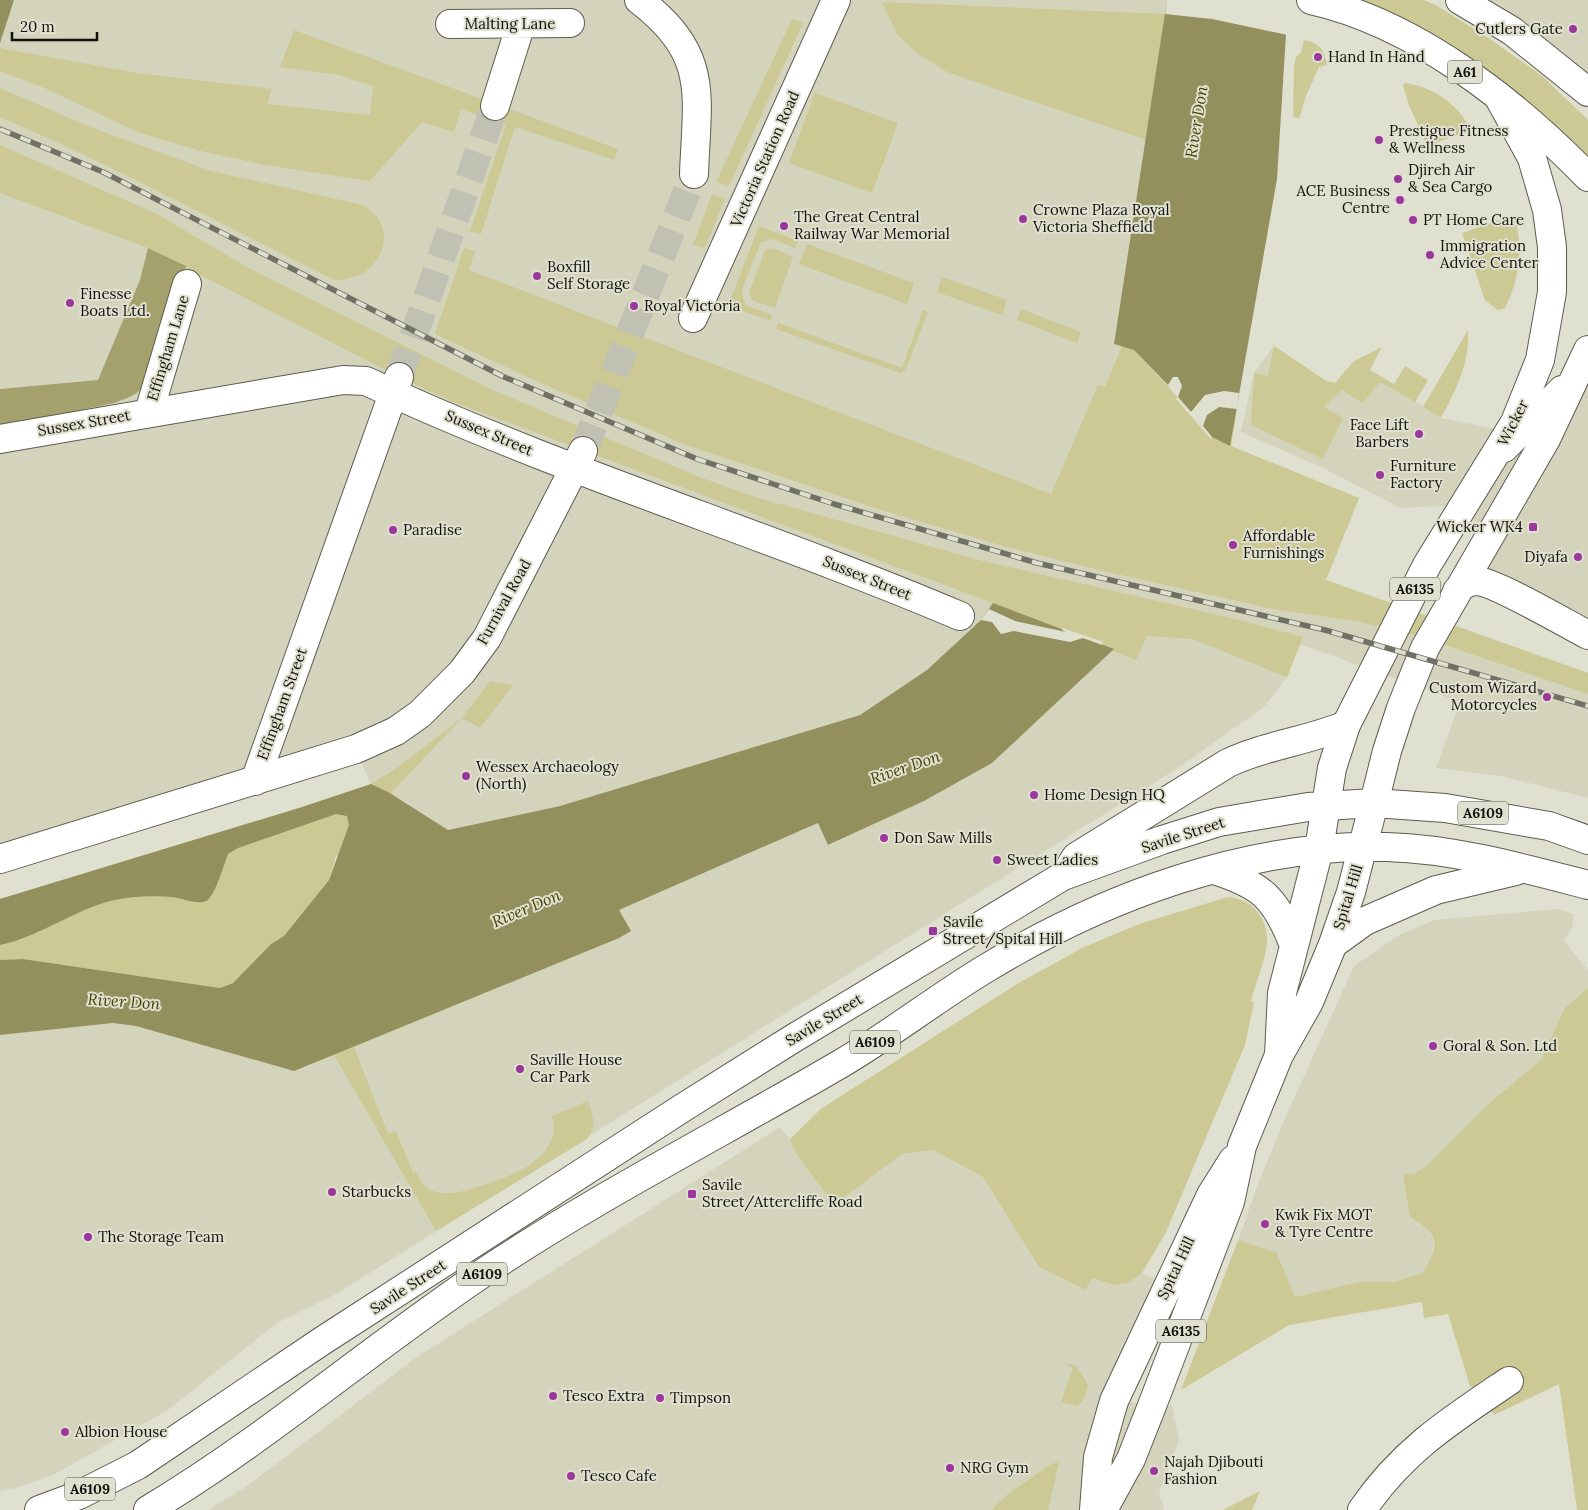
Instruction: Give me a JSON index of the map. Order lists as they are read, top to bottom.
{
  "streets": {
    "main road": [
      "Malting Lane",
      "A61",
      "Victoria Station Road",
      "Effingham Lane",
      "Sussex Street",
      "Wicker",
      "A6135",
      "Furnival Road",
      "Effingham Street",
      "A6109",
      "Savile Street",
      "Spital Hill"
    ]
  },
  "crossings": [
    ["A61", "Wicker"],
    ["Effingham Lane", "Sussex Street"],
    ["Sussex Street", "Furnival Road"],
    ["Sussex Street", "Effingham Street"],
    ["Wicker", "Spital Hill"],
    ["Furnival Road", "Effingham Street"],
    ["A6109", "Savile Street"],
    ["A6109", "Spital Hill"],
    ["Savile Street", "Spital Hill"]
  ],
  "water": ["River Don"],
  "places": {
    "other": [
      "Cutlers Gate",
      "Hand In Hand",
      "Prestigue Fitness & Wellness",
      "Djireh Air & Sea Cargo",
      "ACE Business Centre",
      "Crowne Plaza Royal Victoria Sheffield",
      "PT Home Care",
      "The Great Central Railway War Memorial",
      "Immigration Advice Center",
      "Boxfill Self Storage",
      "Finesse Boats Ltd.",
      "Royal Victoria",
      "Face Lift Barbers",
      "Furniture Factory",
      "Paradise",
      "Affordable Furnishings",
      "Diyafa",
      "Custom Wizard Motorcycles",
      "Wessex Archaeology (North)",
      "Home Design HQ",
      "Don Saw Mills",
      "Sweet Ladies",
      "Goral & Son. Ltd",
      "Saville House Car Park",
      "Starbucks",
      "Kwik Fix MOT & Tyre Centre",
      "The Storage Team",
      "Tesco Extra",
      "Timpson",
      "Albion House",
      "NRG Gym",
      "Najah Djibouti Fashion",
      "Tesco Cafe"
    ],
    "transit": ["Wicker WK4", "Savile Street/Spital Hill", "Savile Street/Attercliffe Road"]
  },
  "scale_bar": "20 m"
}
